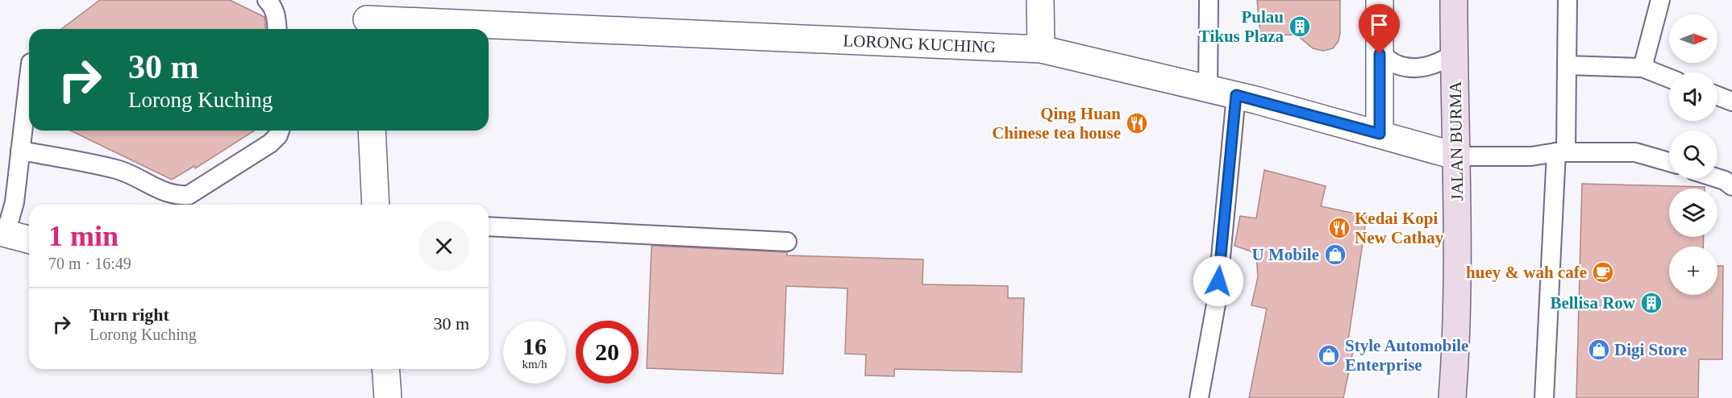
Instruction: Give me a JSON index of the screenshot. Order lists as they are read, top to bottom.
{
  "streets": {
    "main road": ["JALAN BURMA"],
    "street": ["LORONG KUCHING"]
  },
  "crossings": [
    ["LORONG KUCHING", "JALAN BURMA"]
  ],
  "places": {
    "building": ["Pulau Tikus Plaza", "Bellisa Row"],
    "restaurant": ["Qing Huan Chinese tea house", "Kedai Kopi New Cathay"],
    "shop": ["U Mobile", "Digi Store", "Style Automobile Enterprise"],
    "cafe": ["huey & wah cafe"]
  },
  "north": "right",
  "page": {
    "map_buttons": "+",
    "turn": ["30 m", "Lorong Kuching"],
    "heading": ["1 min", "70 m · 16:49"],
    "list": [
      {
        "name": "Turn right",
        "note": "Lorong Kuching",
        "value": "30 m"
      }
    ],
    "speed": "16 km/h",
    "limit": "20"
  }
}
